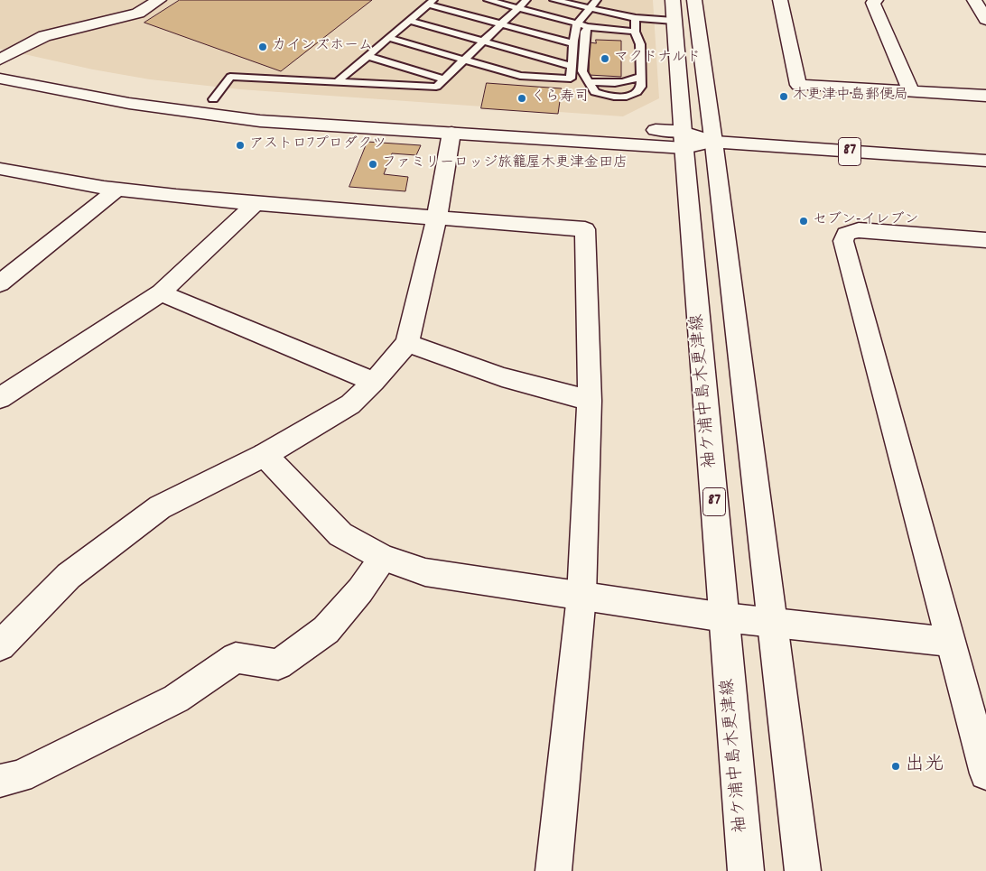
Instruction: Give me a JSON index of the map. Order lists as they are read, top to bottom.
{
  "streets": {
    "street": ["87", "袖ケ浦中島木更津線"]
  },
  "crossings": [
    ["87", "袖ケ浦中島木更津線"]
  ],
  "places": [
    "カインズホーム",
    "マクドナルド",
    "木更津中島郵便局",
    "くら寿司",
    "アストロﾌプロダクツ",
    "ファミリーロッジ旅籠屋木更津金田店",
    "セブン-イレブン",
    "出光"
  ]
}
